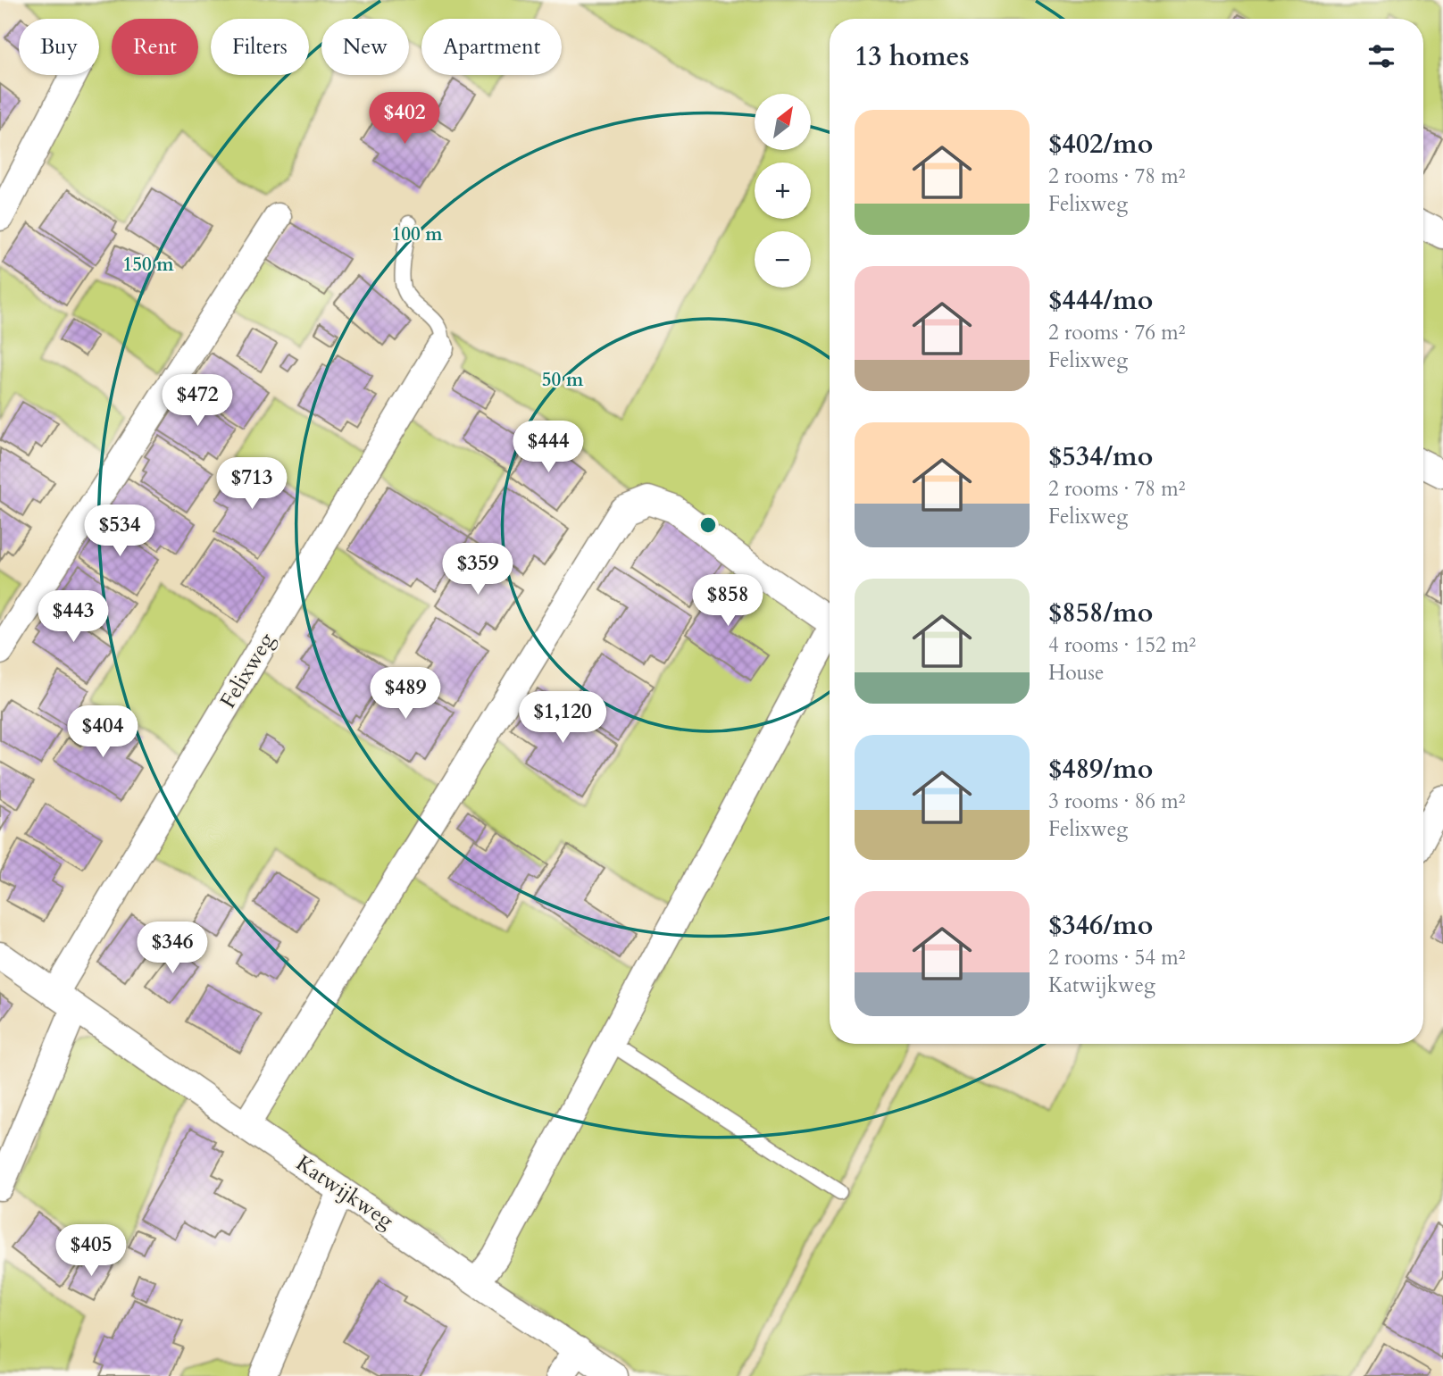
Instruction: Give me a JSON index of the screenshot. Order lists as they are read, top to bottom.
{
  "streets": {
    "street": ["Felixweg", "Katwijkweg"]
  },
  "crossings": [
    ["Felixweg", "Katwijkweg"]
  ],
  "north": "top right",
  "page": {
    "chip": [
      "Buy",
      "Rent",
      "Filters",
      "New",
      "Apartment"
    ],
    "heading": "13 homes",
    "price": [
      "$402",
      "$472",
      "$444",
      "$713",
      "$534",
      "$359",
      "$858",
      "$443",
      "$489",
      "$1,120",
      "$404",
      "$346",
      "$405"
    ],
    "map_buttons": ["+", "−"],
    "list": [
      {
        "name": "$402/mo",
        "note": "2 rooms · 78 m² · Felixweg"
      },
      {
        "name": "$444/mo",
        "note": "2 rooms · 76 m² · Felixweg"
      },
      {
        "name": "$534/mo",
        "note": "2 rooms · 78 m² · Felixweg"
      },
      {
        "name": "$858/mo",
        "note": "4 rooms · 152 m² · House"
      },
      {
        "name": "$489/mo",
        "note": "3 rooms · 86 m² · Felixweg"
      },
      {
        "name": "$346/mo",
        "note": "2 rooms · 54 m² · Katwijkweg"
      }
    ]
  },
  "rings": ["100 m", "150 m", "50 m"]
}
